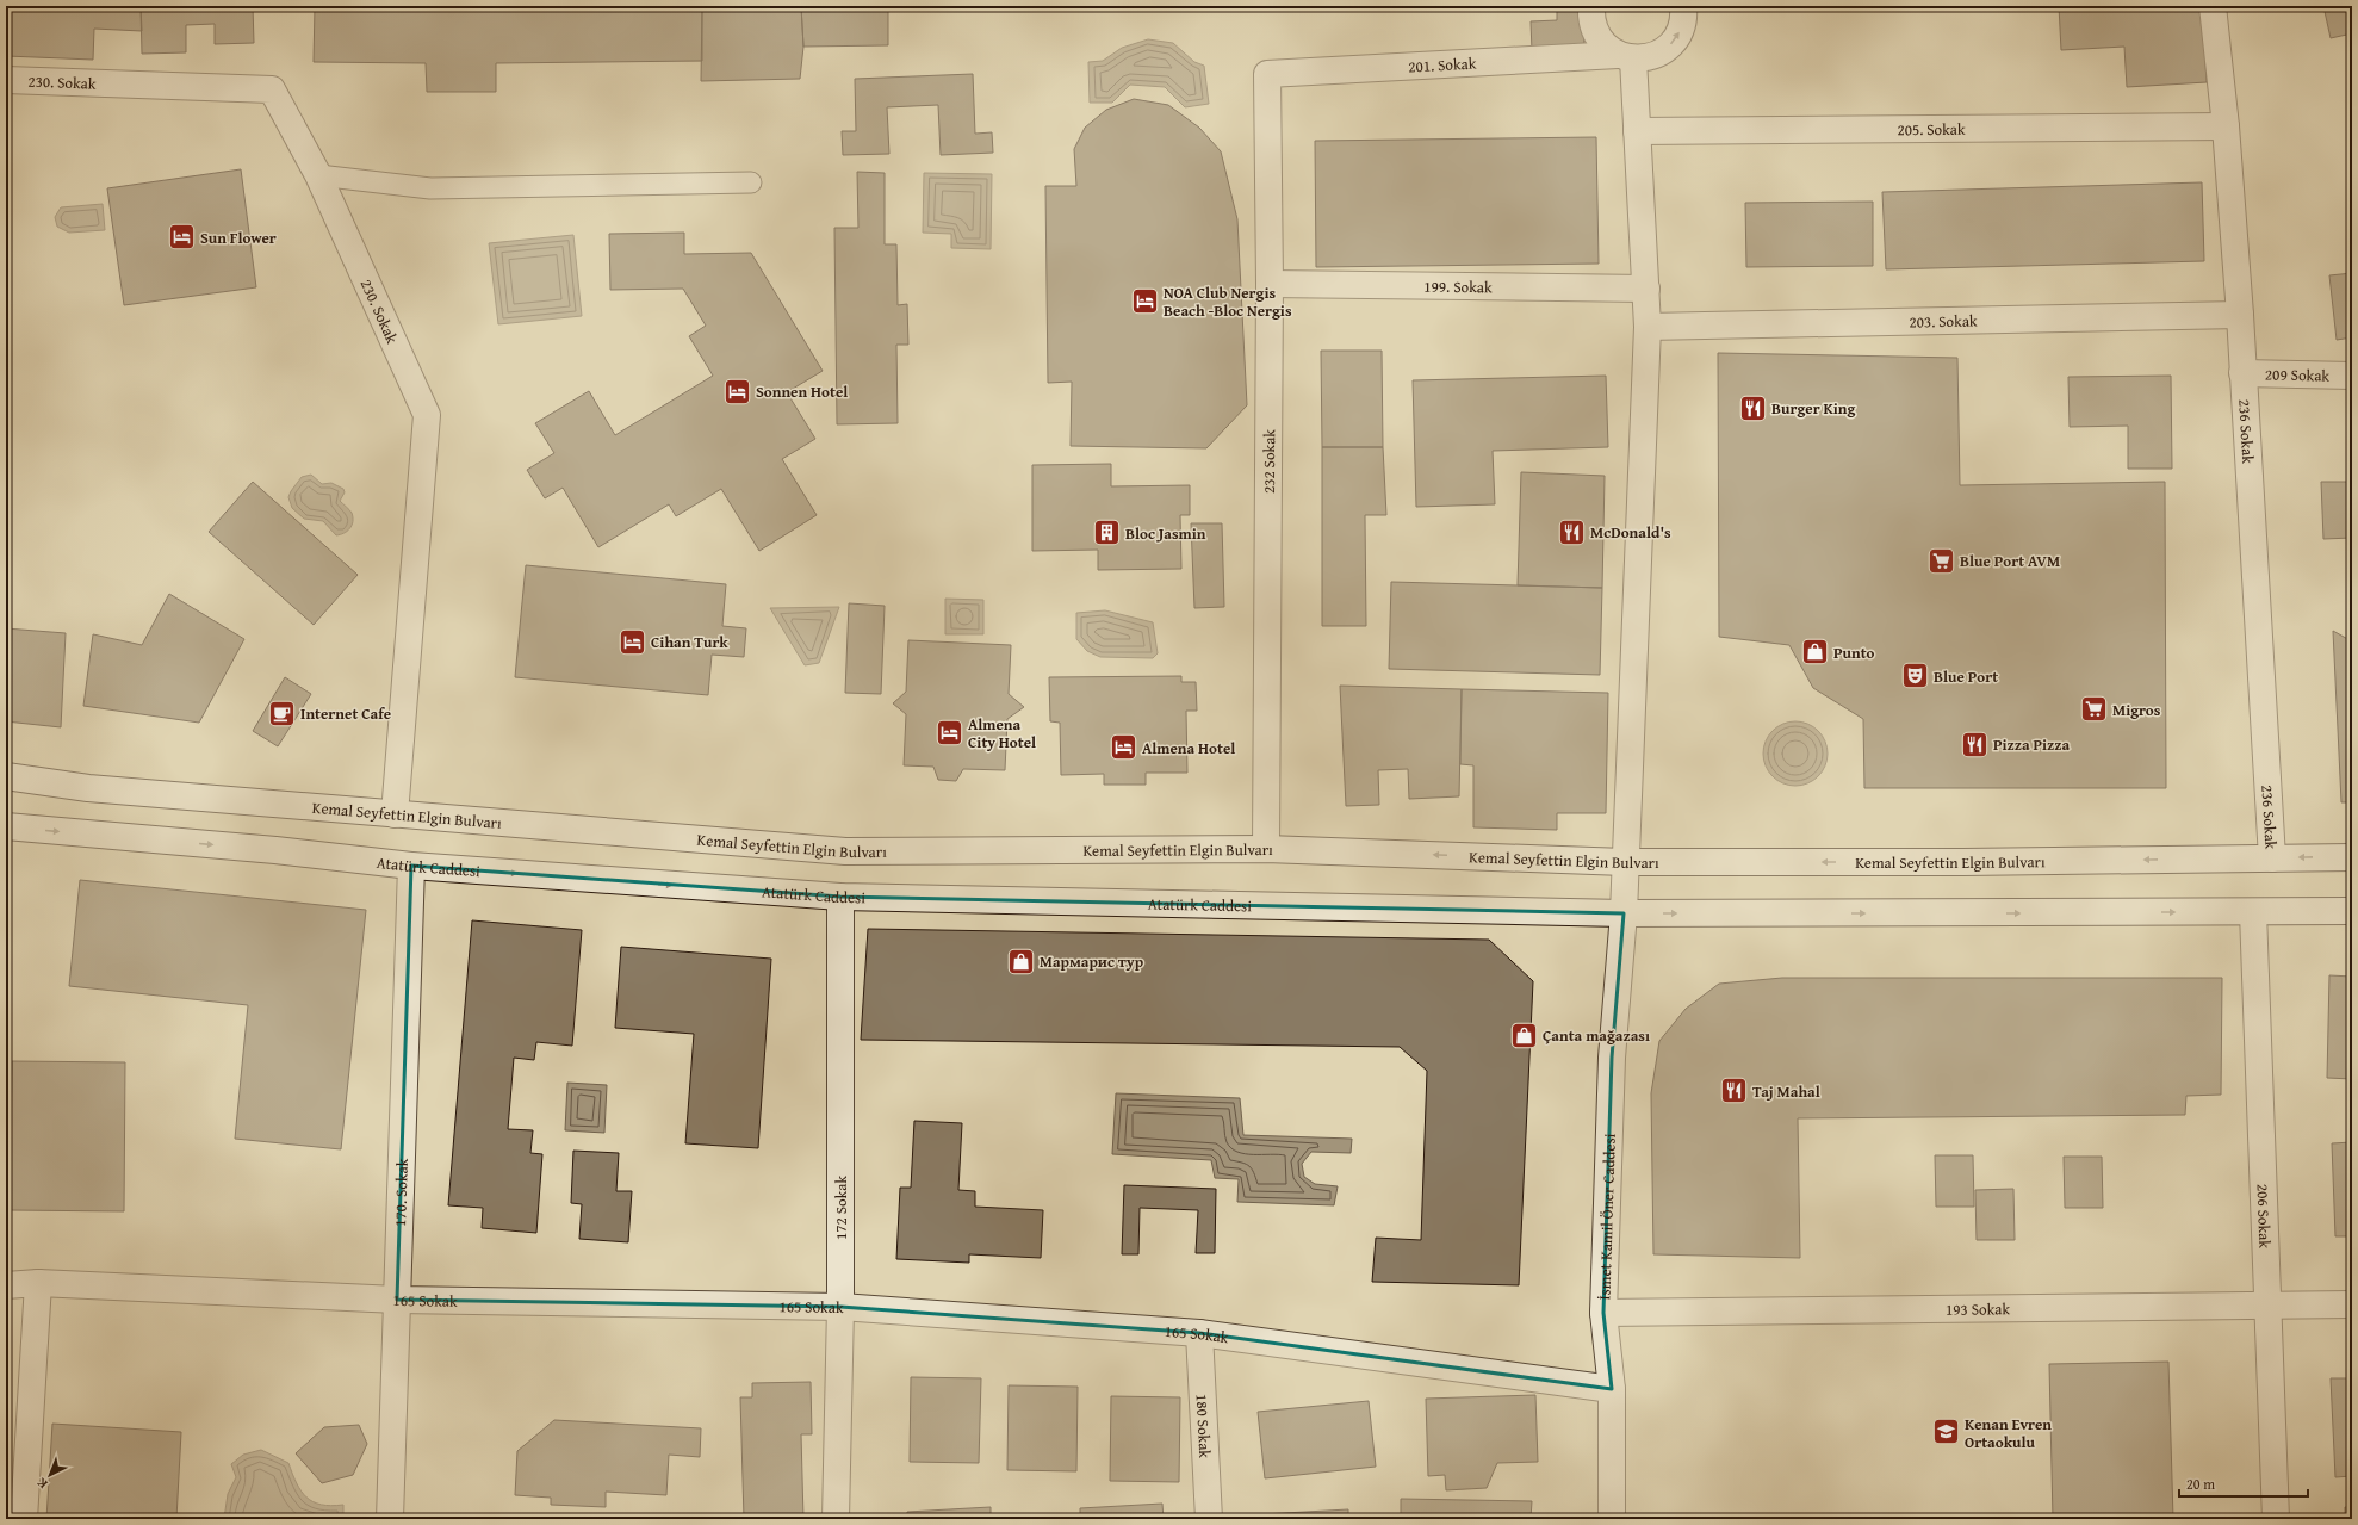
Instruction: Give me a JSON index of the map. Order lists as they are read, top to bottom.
{
  "streets": {
    "street": [
      "201. Sokak",
      "230. Sokak",
      "205. Sokak",
      "199. Sokak",
      "203. Sokak",
      "209 Sokak",
      "236 Sokak",
      "232 Sokak",
      "Kemal Seyfettin Elgin Bulvarı",
      "Atatürk Caddesi",
      "170. Sokak",
      "172 Sokak",
      "İsmet Kamil Öner Caddesi",
      "206 Sokak",
      "165 Sokak",
      "193 Sokak",
      "180 Sokak"
    ]
  },
  "crossings": [
    ["201. Sokak", "232 Sokak"],
    ["201. Sokak", "İsmet Kamil Öner Caddesi"],
    ["230. Sokak", "Kemal Seyfettin Elgin Bulvarı"],
    ["205. Sokak", "236 Sokak"],
    ["205. Sokak", "İsmet Kamil Öner Caddesi"],
    ["199. Sokak", "232 Sokak"],
    ["199. Sokak", "İsmet Kamil Öner Caddesi"],
    ["203. Sokak", "236 Sokak"],
    ["203. Sokak", "İsmet Kamil Öner Caddesi"],
    ["209 Sokak", "236 Sokak"],
    ["236 Sokak", "Kemal Seyfettin Elgin Bulvarı"],
    ["232 Sokak", "Kemal Seyfettin Elgin Bulvarı"],
    ["Kemal Seyfettin Elgin Bulvarı", "İsmet Kamil Öner Caddesi"],
    ["Atatürk Caddesi", "170. Sokak"],
    ["Atatürk Caddesi", "172 Sokak"],
    ["Atatürk Caddesi", "İsmet Kamil Öner Caddesi"],
    ["170. Sokak", "165 Sokak"],
    ["172 Sokak", "165 Sokak"],
    ["İsmet Kamil Öner Caddesi", "165 Sokak"],
    ["İsmet Kamil Öner Caddesi", "193 Sokak"],
    ["206 Sokak", "193 Sokak"],
    ["165 Sokak", "180 Sokak"]
  ],
  "one_way": ["Atatürk Caddesi"],
  "places": {
    "hotel": [
      "Sun Flower",
      "NOA Club Nergis Beach -Bloc Nergis",
      "Sonnen Hotel",
      "Cihan Turk",
      "Almena City Hotel",
      "Almena Hotel"
    ],
    "restaurant": [
      "Burger King",
      "McDonald's",
      "Pizza Pizza",
      "Taj Mahal"
    ],
    "building": ["Bloc Jasmin"],
    "supermarket": ["Blue Port AVM", "Migros"],
    "shop": ["Punto", "Мармарис тур", "Çanta mağazası"],
    "theatre": ["Blue Port"],
    "cafe": ["Internet Cafe"],
    "school or university": ["Kenan Evren Ortaokulu"]
  },
  "scale_bar": "20 m",
  "north": "bottom left"
}
